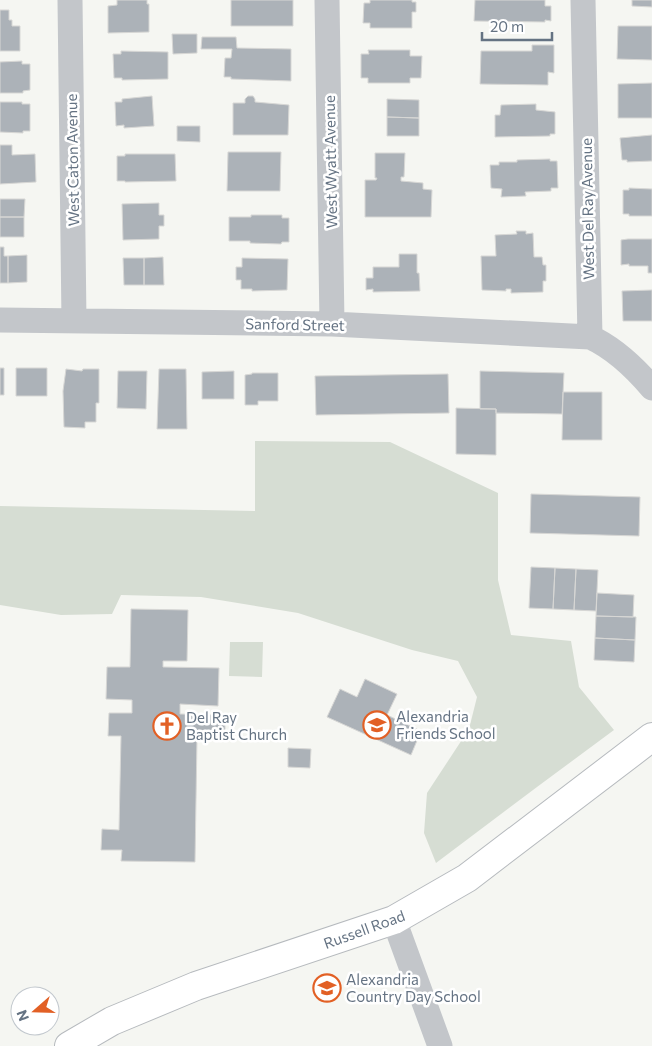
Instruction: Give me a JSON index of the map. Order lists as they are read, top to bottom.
{
  "streets": {
    "street": [
      "West Caton Avenue",
      "West Wyatt Avenue",
      "West Del Ray Avenue",
      "Sanford Street",
      "Russell Road"
    ]
  },
  "crossings": [
    ["West Caton Avenue", "Sanford Street"],
    ["West Wyatt Avenue", "Sanford Street"],
    ["West Del Ray Avenue", "Sanford Street"]
  ],
  "places": {
    "school or university": ["Alexandria Friends School", "Alexandria Country Day School"],
    "church": ["Del Ray Baptist Church"]
  },
  "scale_bar": "20 m",
  "north": "left"
}
